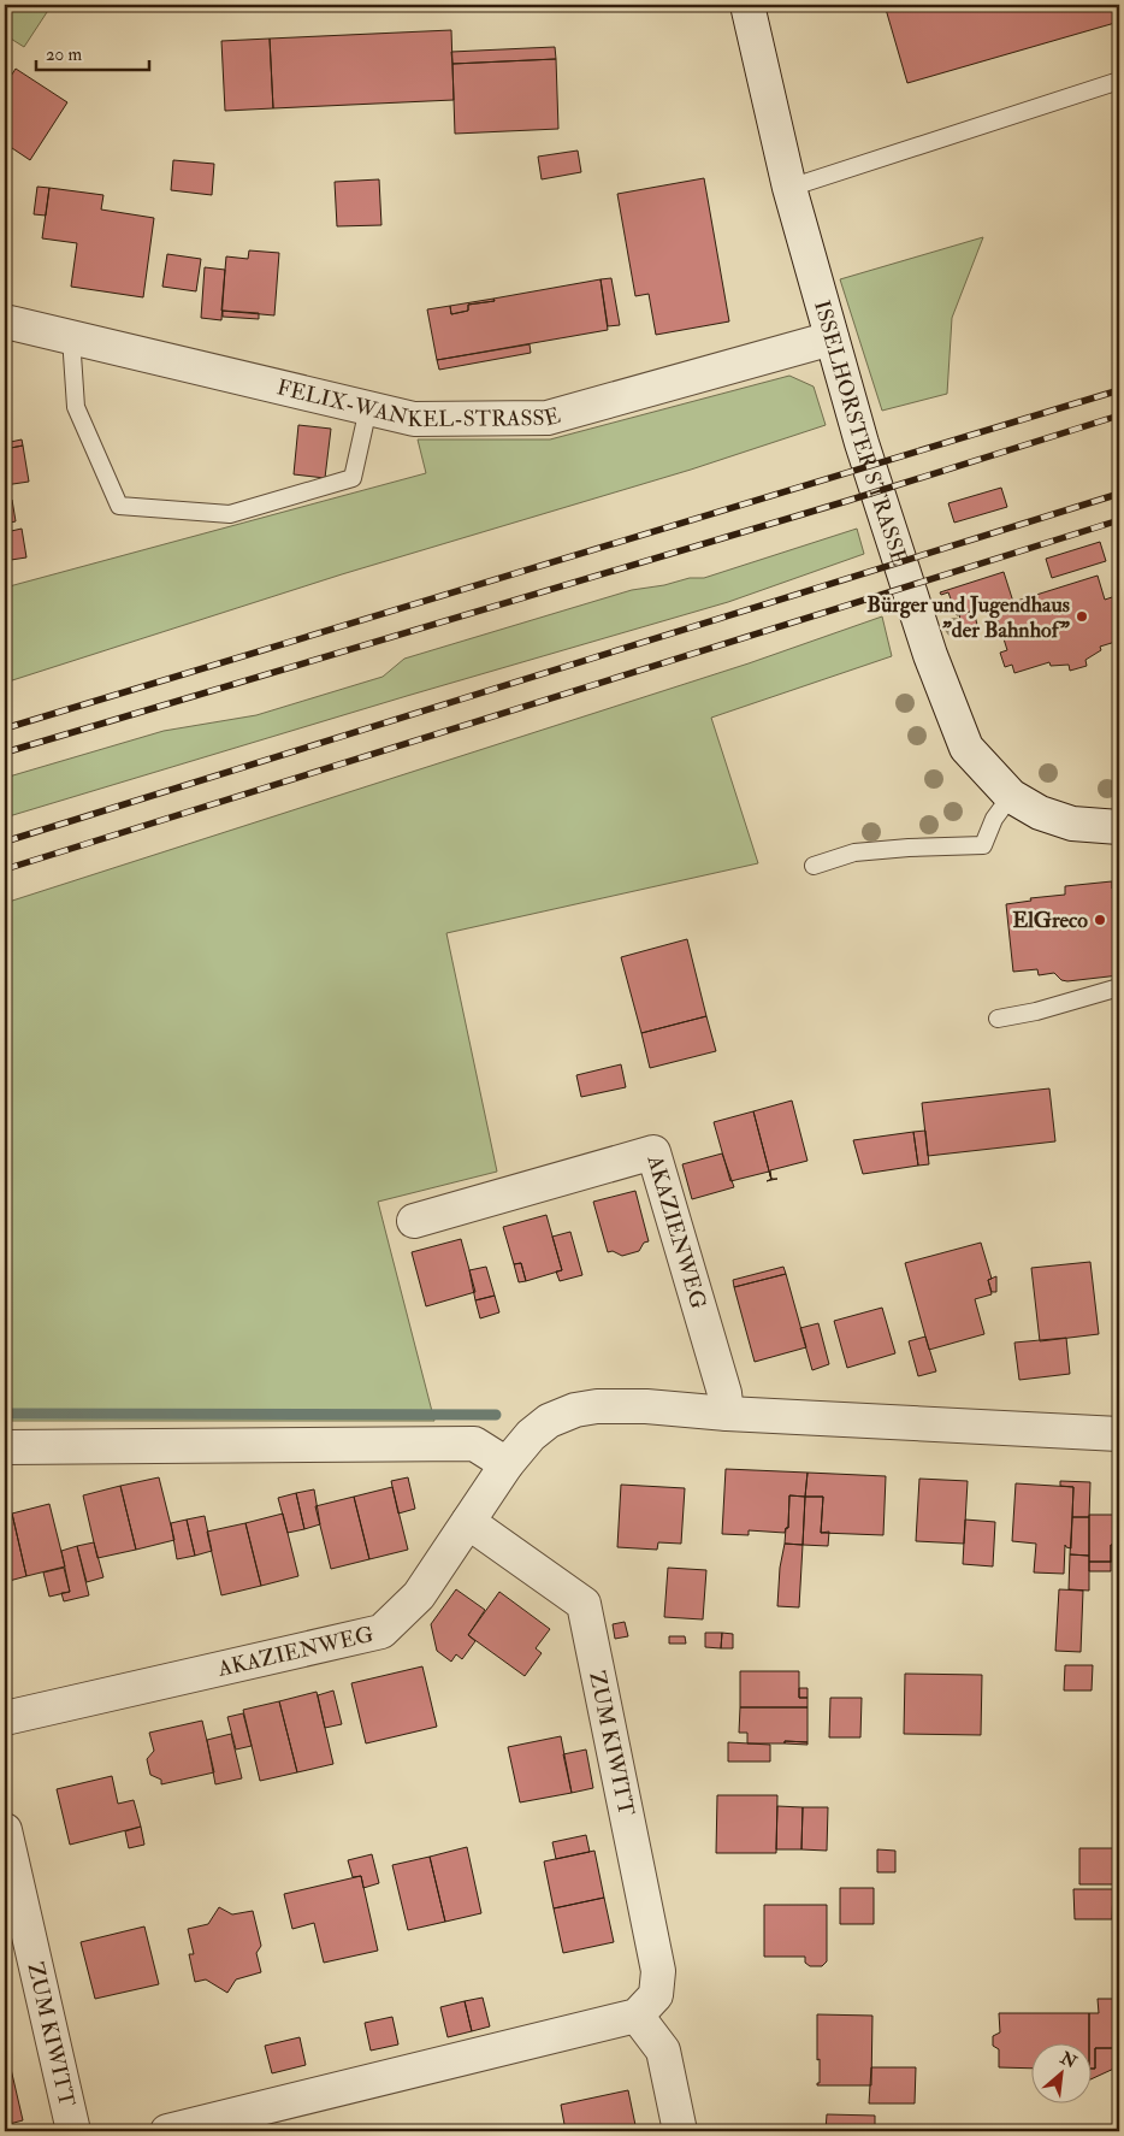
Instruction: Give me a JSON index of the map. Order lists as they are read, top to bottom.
{
  "streets": {
    "street": [
      "FELIX-WANKEL-STRASSE",
      "ISSELHORSTER STRASSE",
      "AKAZIENWEG",
      "ZUM KIWITT"
    ]
  },
  "crossings": [
    ["FELIX-WANKEL-STRASSE", "ISSELHORSTER STRASSE"],
    ["AKAZIENWEG", "ZUM KIWITT"]
  ],
  "places": ["Bürger und Jugendhaus \"der Bahnhof\"", "ElGreco"],
  "scale_bar": "20 m",
  "north": "top right"
}
